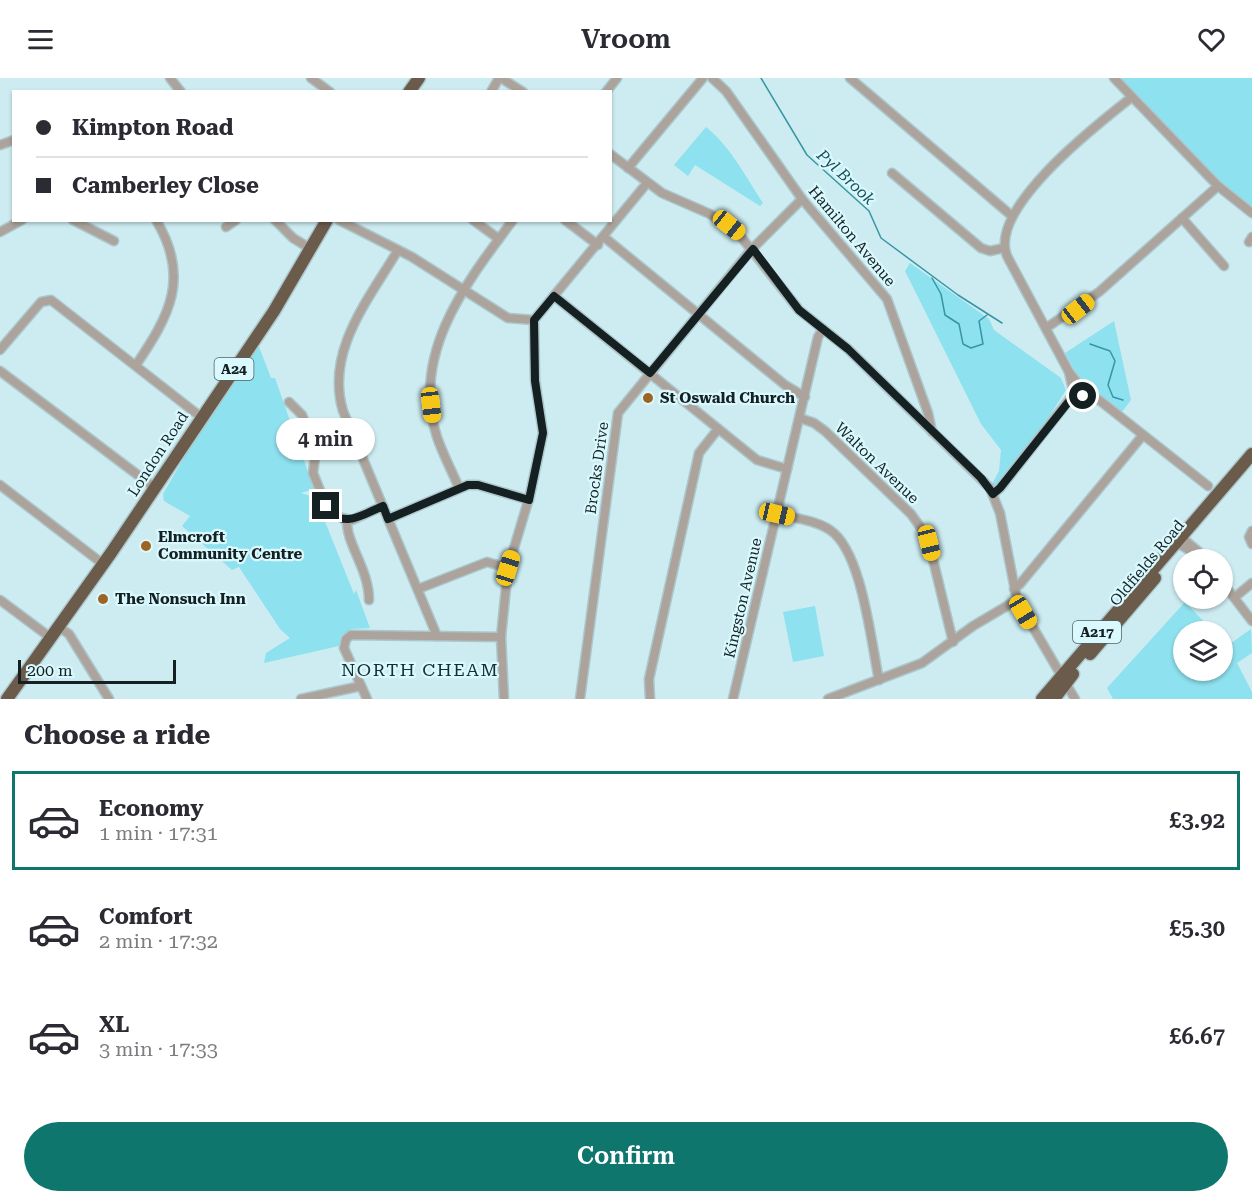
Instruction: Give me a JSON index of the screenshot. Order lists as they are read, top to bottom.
{
  "streets": {
    "highway": [
      "A24",
      "London Road",
      "Oldfields Road",
      "A217"
    ],
    "street": [
      "Hamilton Avenue",
      "Walton Avenue",
      "Brocks Drive",
      "Kingston Avenue"
    ]
  },
  "crossings": [
    ["Hamilton Avenue", "Brocks Drive"],
    ["Walton Avenue", "Kingston Avenue"],
    ["Oldfields Road", "A217"]
  ],
  "districts": ["NORTH CHEAM"],
  "water": ["Pyl Brook"],
  "places": ["St Oswald Church", "Elmcroft Community Centre", "The Nonsuch Inn"],
  "scale_bar": "200 m",
  "page": {
    "header": "Vroom",
    "banner": ["Kimpton Road", "Camberley Close"],
    "bubble": "4 min",
    "scale": "200 m",
    "heading": "Choose a ride",
    "list": [
      {
        "name": "Economy",
        "note": "1 min · 17:31",
        "value": "£3.92"
      },
      {
        "name": "Comfort",
        "note": "2 min · 17:32",
        "value": "£5.30"
      },
      {
        "name": "XL",
        "note": "3 min · 17:33",
        "value": "£6.67"
      }
    ],
    "buttons": "Confirm"
  }
}
